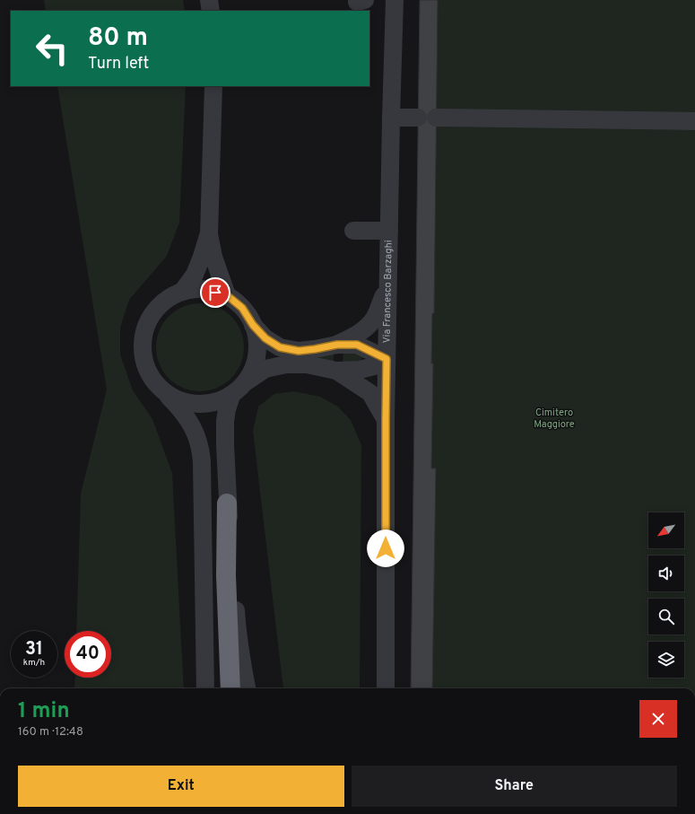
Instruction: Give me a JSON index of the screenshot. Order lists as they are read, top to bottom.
{
  "streets": {
    "street": ["Via Francesco Barzaghi"]
  },
  "parks": ["Cimitero Maggiore"],
  "north": "bottom left",
  "page": {
    "turn": ["80 m", "Turn left"],
    "speed": "31 km/h",
    "limit": "40",
    "heading": ["1 min", "160 m · 12:48"],
    "buttons": ["Exit", "Share"]
  }
}
